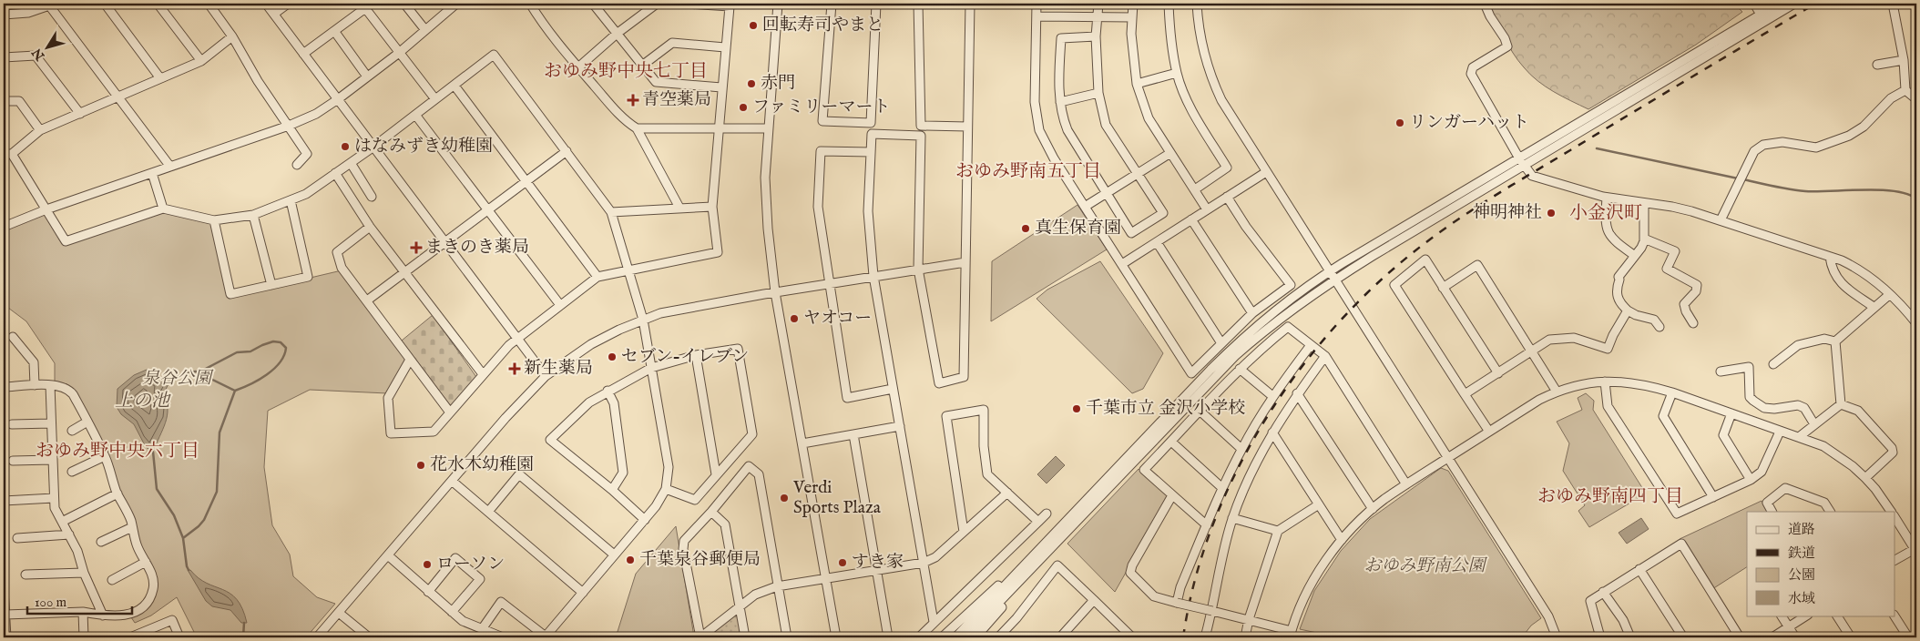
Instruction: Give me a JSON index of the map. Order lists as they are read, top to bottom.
{
  "districts": [
    "おゆみ野中央七丁目",
    "おゆみ野南五丁目",
    "小金沢町",
    "おゆみ野中央六丁目",
    "おゆみ野南四丁目"
  ],
  "water": ["上の池"],
  "parks": ["泉谷公園", "おゆみ野南公園"],
  "places": {
    "other": [
      "回転寿司やまと",
      "赤門",
      "ファミリーマート",
      "リンガーハット",
      "はなみずき幼稚園",
      "神明神社",
      "真生保育園",
      "ヤオコー",
      "セブン-イレブン",
      "千葉市立 金沢小学校",
      "花水木幼稚園",
      "Verdi Sports Plaza",
      "千葉泉谷郵便局",
      "すき家",
      "ローソン"
    ],
    "health": ["青空薬局", "まきのき薬局", "新生薬局"]
  },
  "legend": [
    "道路",
    "鉄道",
    "公園",
    "水域"
  ],
  "scale_bar": "100 m",
  "north": "bottom left"
}
